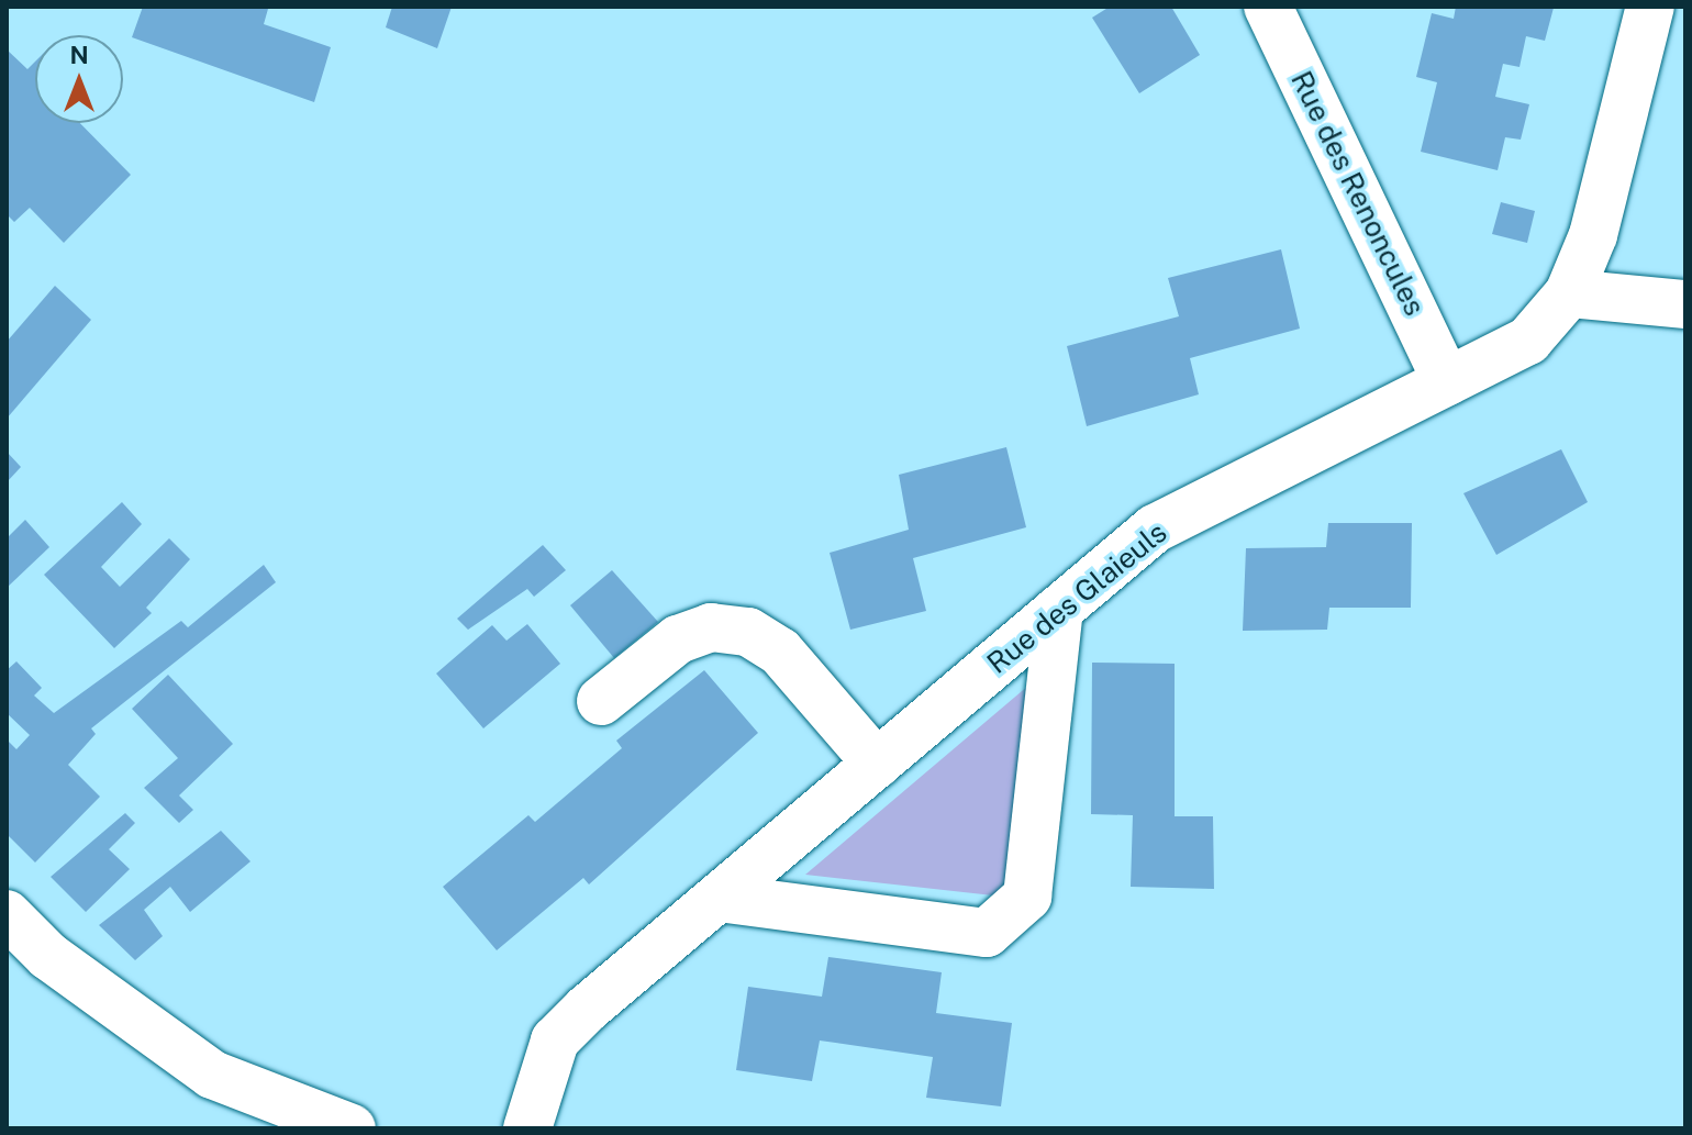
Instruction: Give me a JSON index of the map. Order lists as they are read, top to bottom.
{
  "streets": {
    "street": ["Rue des Renoncules", "Rue des Glaieuls"]
  },
  "crossings": [
    ["Rue des Renoncules", "Rue des Glaieuls"]
  ],
  "north": "top"
}
